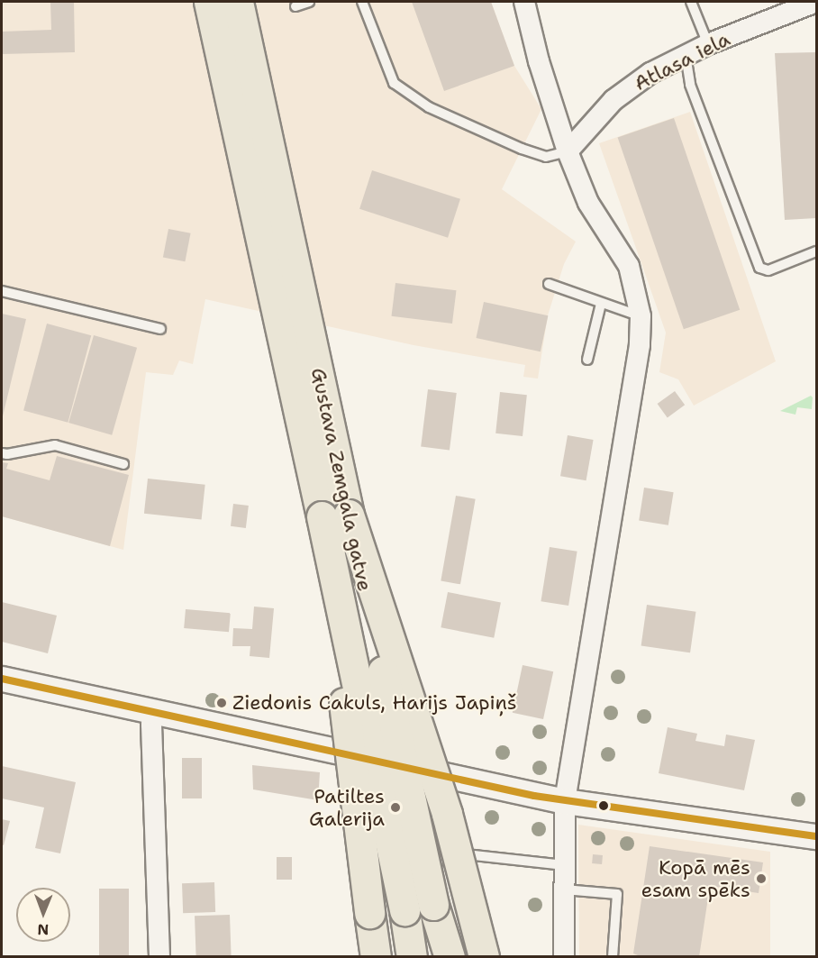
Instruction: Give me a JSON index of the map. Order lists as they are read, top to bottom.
{
  "streets": {
    "main road": ["Gustava Zemgala gatve"],
    "street": ["Atlasa iela"]
  },
  "places": ["Ziedonis Cakuls, Harijs Japiņš", "Patiltes Galerija", "Kopā mēs esam spēks"],
  "north": "bottom"
}
